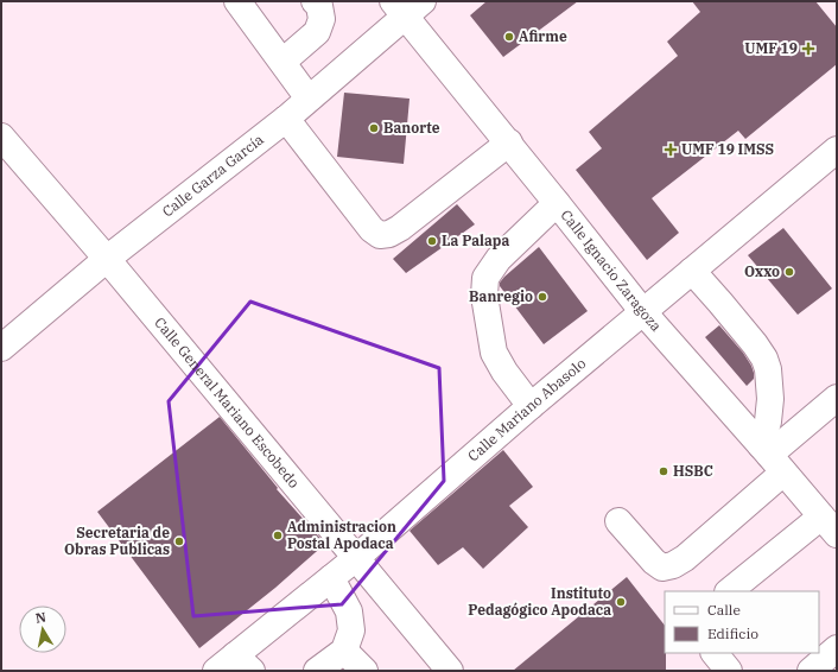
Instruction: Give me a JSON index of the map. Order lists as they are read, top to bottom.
{
  "streets": {
    "street": [
      "Calle Garza García",
      "Calle Ignacio Zaragoza",
      "Calle General Mariano Escobedo",
      "Calle Mariano Abasolo"
    ]
  },
  "crossings": [
    ["Calle Garza García", "Calle Ignacio Zaragoza"],
    ["Calle Garza García", "Calle General Mariano Escobedo"],
    ["Calle Ignacio Zaragoza", "Calle Mariano Abasolo"],
    ["Calle General Mariano Escobedo", "Calle Mariano Abasolo"]
  ],
  "places": {
    "other": [
      "Afirme",
      "Banorte",
      "La Palapa",
      "Oxxo",
      "Banregio",
      "HSBC",
      "Administracion Postal Apodaca",
      "Secretaria de Obras Publicas",
      "Instituto Pedagógico Apodaca"
    ],
    "health": ["UMF 19", "UMF 19 IMSS"]
  },
  "legend": ["Calle", "Edificio"],
  "north": "top"
}
